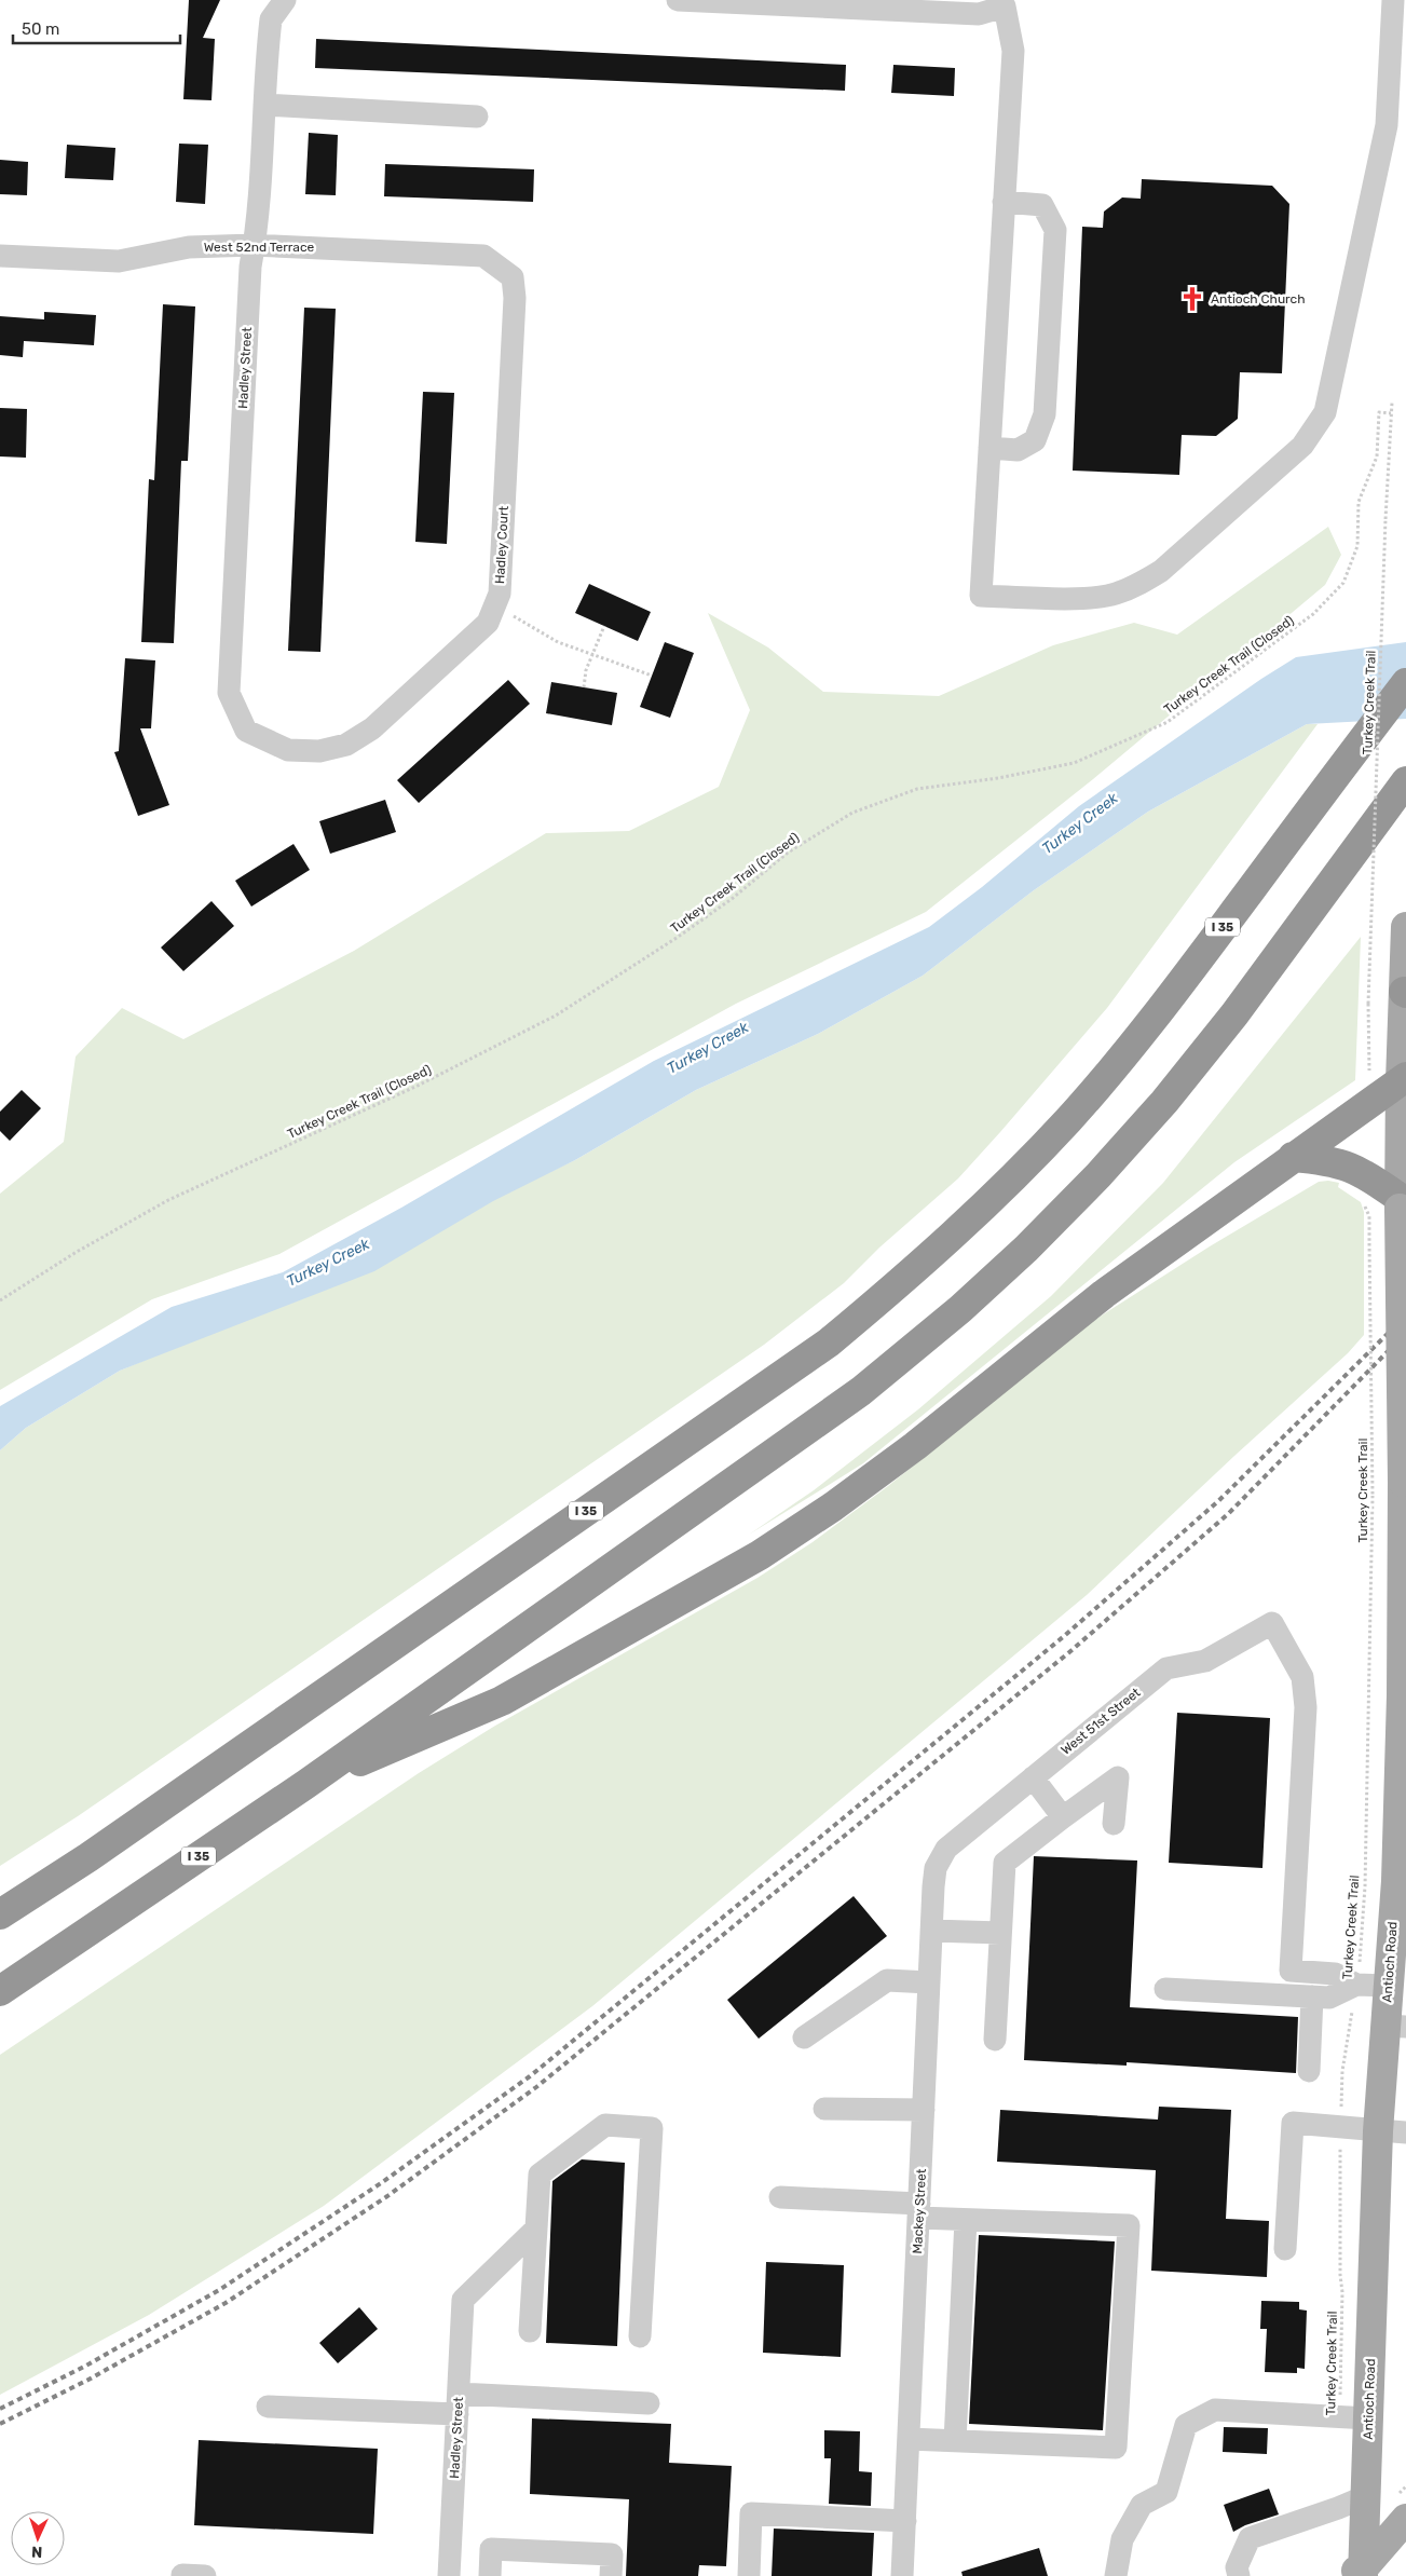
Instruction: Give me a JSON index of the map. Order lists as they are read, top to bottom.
{
  "streets": {
    "highway": ["I 35"],
    "main road": ["Antioch Road"],
    "street": [
      "West 52nd Terrace",
      "Hadley Street",
      "Hadley Court",
      "West 51st Street",
      "Mackey Street"
    ],
    "path": ["Turkey Creek Trail (Closed)", "Turkey Creek Trail"]
  },
  "crossings": [
    ["West 52nd Terrace", "Hadley Street"],
    ["West 52nd Terrace", "Hadley Court"],
    ["Hadley Street", "Hadley Court"],
    ["Turkey Creek Trail (Closed)", "Turkey Creek Trail"],
    ["Turkey Creek Trail", "West 51st Street"],
    ["West 51st Street", "Mackey Street"]
  ],
  "water": ["Turkey Creek"],
  "places": {
    "church": ["Antioch Church"]
  },
  "scale_bar": "50 m",
  "north": "bottom"
}
